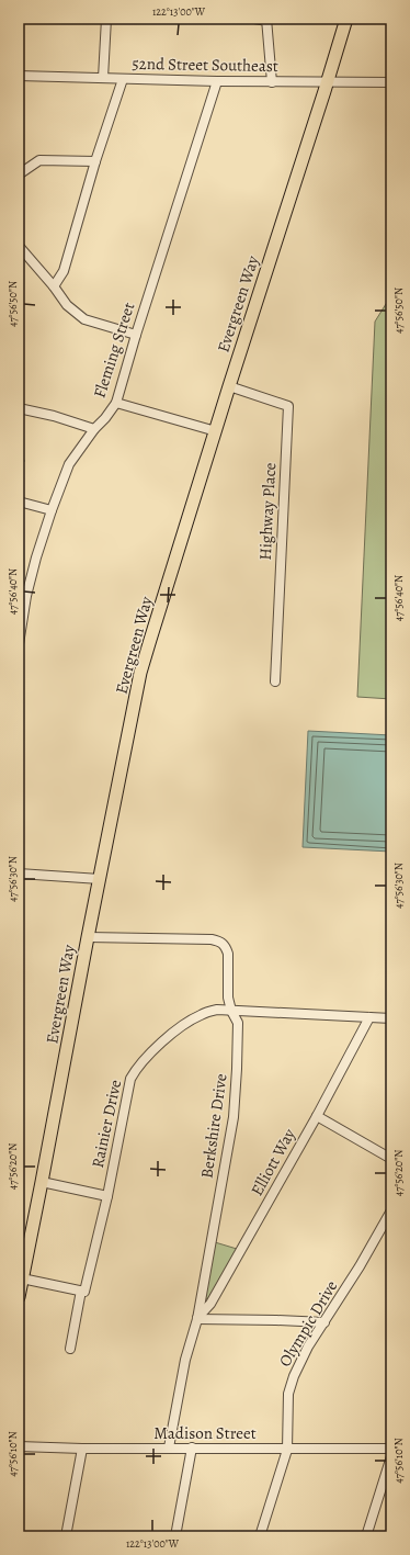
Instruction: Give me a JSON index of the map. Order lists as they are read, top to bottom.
{
  "streets": {
    "main road": ["Evergreen Way"],
    "street": [
      "52nd Street Southeast",
      "Fleming Street",
      "Highway Place",
      "Rainier Drive",
      "Berkshire Drive",
      "Elliott Way",
      "Olympic Drive",
      "Madison Street"
    ]
  },
  "crossings": [
    ["52nd Street Southeast", "Evergreen Way"],
    ["52nd Street Southeast", "Fleming Street"],
    ["Evergreen Way", "Highway Place"],
    ["Evergreen Way", "Berkshire Drive"],
    ["Rainier Drive", "Berkshire Drive"],
    ["Rainier Drive", "Elliott Way"],
    ["Berkshire Drive", "Elliott Way"],
    ["Berkshire Drive", "Madison Street"],
    ["Olympic Drive", "Madison Street"]
  ],
  "coordinates": [
    "122°13'00\"W",
    "47°56'50\"N",
    "47°56'40\"N",
    "47°56'30\"N",
    "47°56'20\"N",
    "47°56'10\"N"
  ]
}
